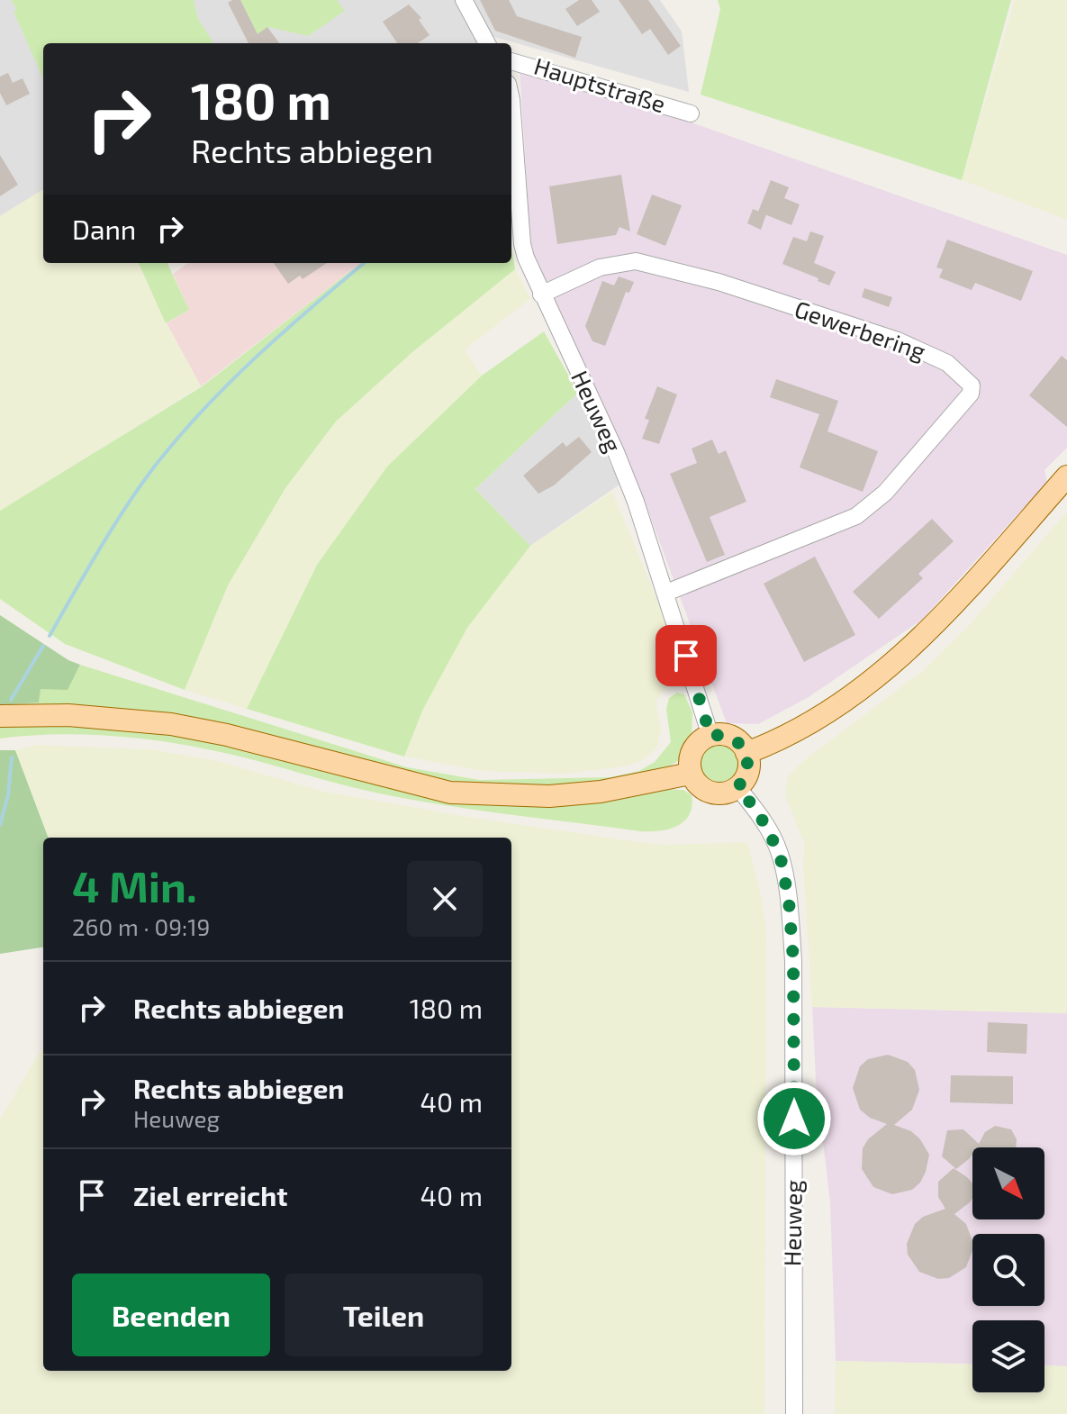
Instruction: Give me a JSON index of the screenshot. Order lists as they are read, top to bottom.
{
  "streets": {
    "street": ["Hauptstraße", "Gewerbering", "Heuweg"]
  },
  "crossings": [
    ["Gewerbering", "Heuweg"]
  ],
  "north": "bottom right",
  "page": {
    "turn": ["180 m", "Rechts abbiegen"],
    "then": "Dann",
    "heading": ["4 Min.", "260 m · 09:19"],
    "list": [
      {
        "name": "Rechts abbiegen",
        "value": "180 m"
      },
      {
        "name": "Rechts abbiegen",
        "note": "Heuweg",
        "value": "40 m"
      },
      {
        "name": "Ziel erreicht",
        "value": "40 m"
      }
    ],
    "buttons": ["Beenden", "Teilen"]
  }
}
